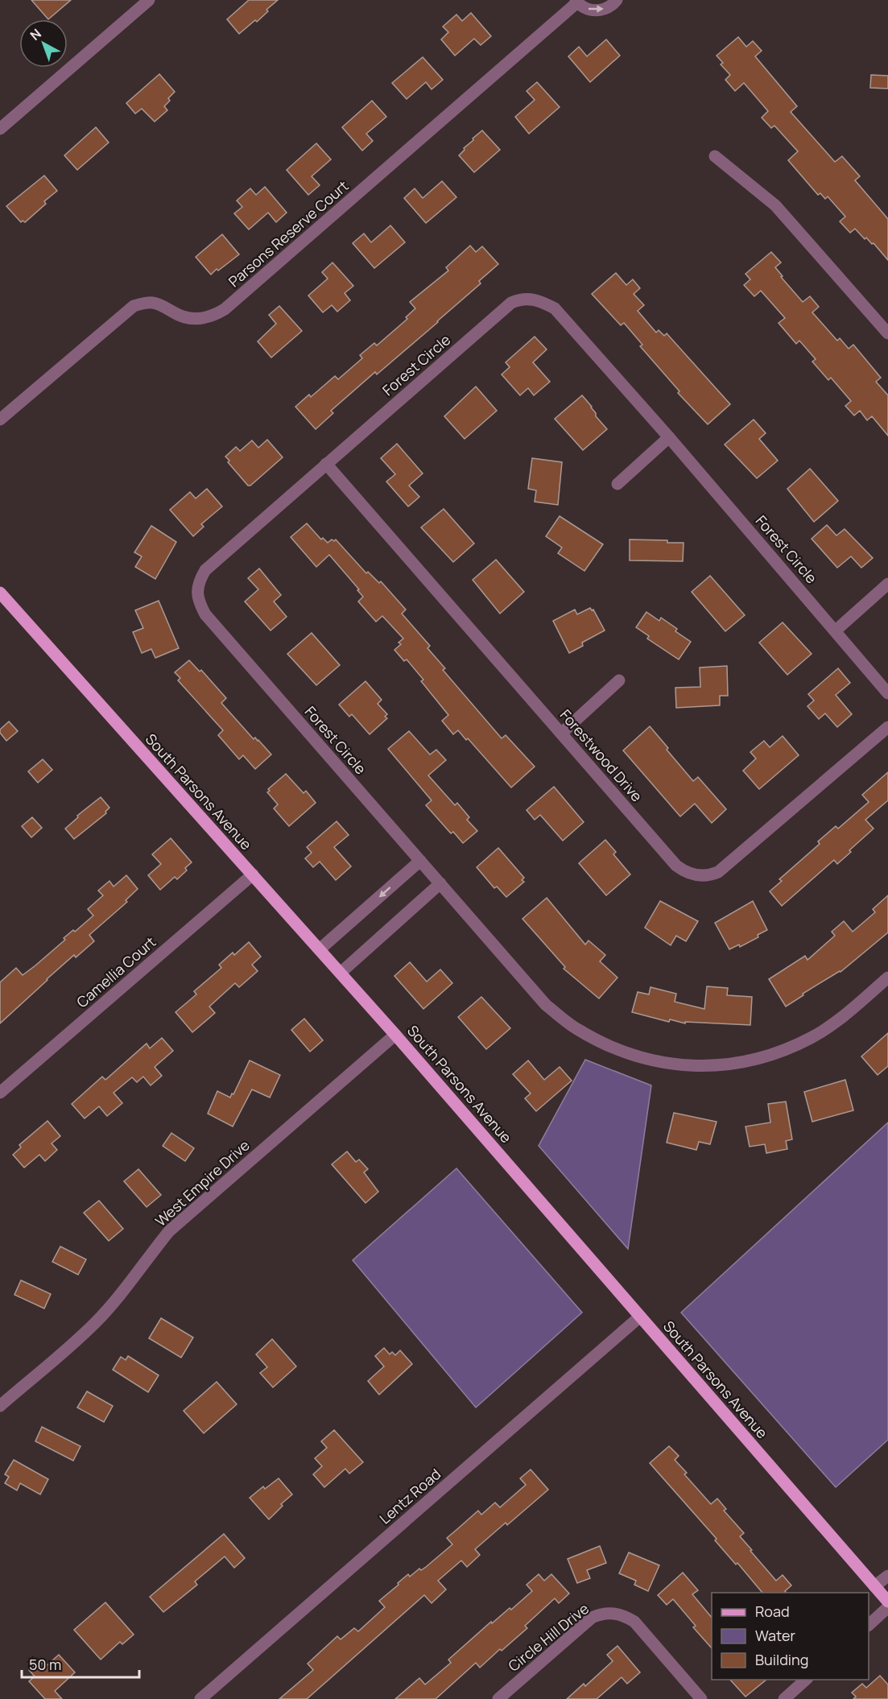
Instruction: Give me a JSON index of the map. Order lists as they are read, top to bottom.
{
  "streets": {
    "main road": ["South Parsons Avenue"],
    "street": [
      "Parsons Reserve Court",
      "Forest Circle",
      "Forestwood Drive",
      "Camellia Court",
      "West Empire Drive",
      "Lentz Road",
      "Circle Hill Drive"
    ]
  },
  "crossings": [
    ["Forest Circle", "Forestwood Drive"],
    ["South Parsons Avenue", "Camellia Court"],
    ["South Parsons Avenue", "West Empire Drive"],
    ["South Parsons Avenue", "Lentz Road"]
  ],
  "legend": ["Road", "Water", "Building"],
  "scale_bar": "50 m",
  "north": "top left"
}
